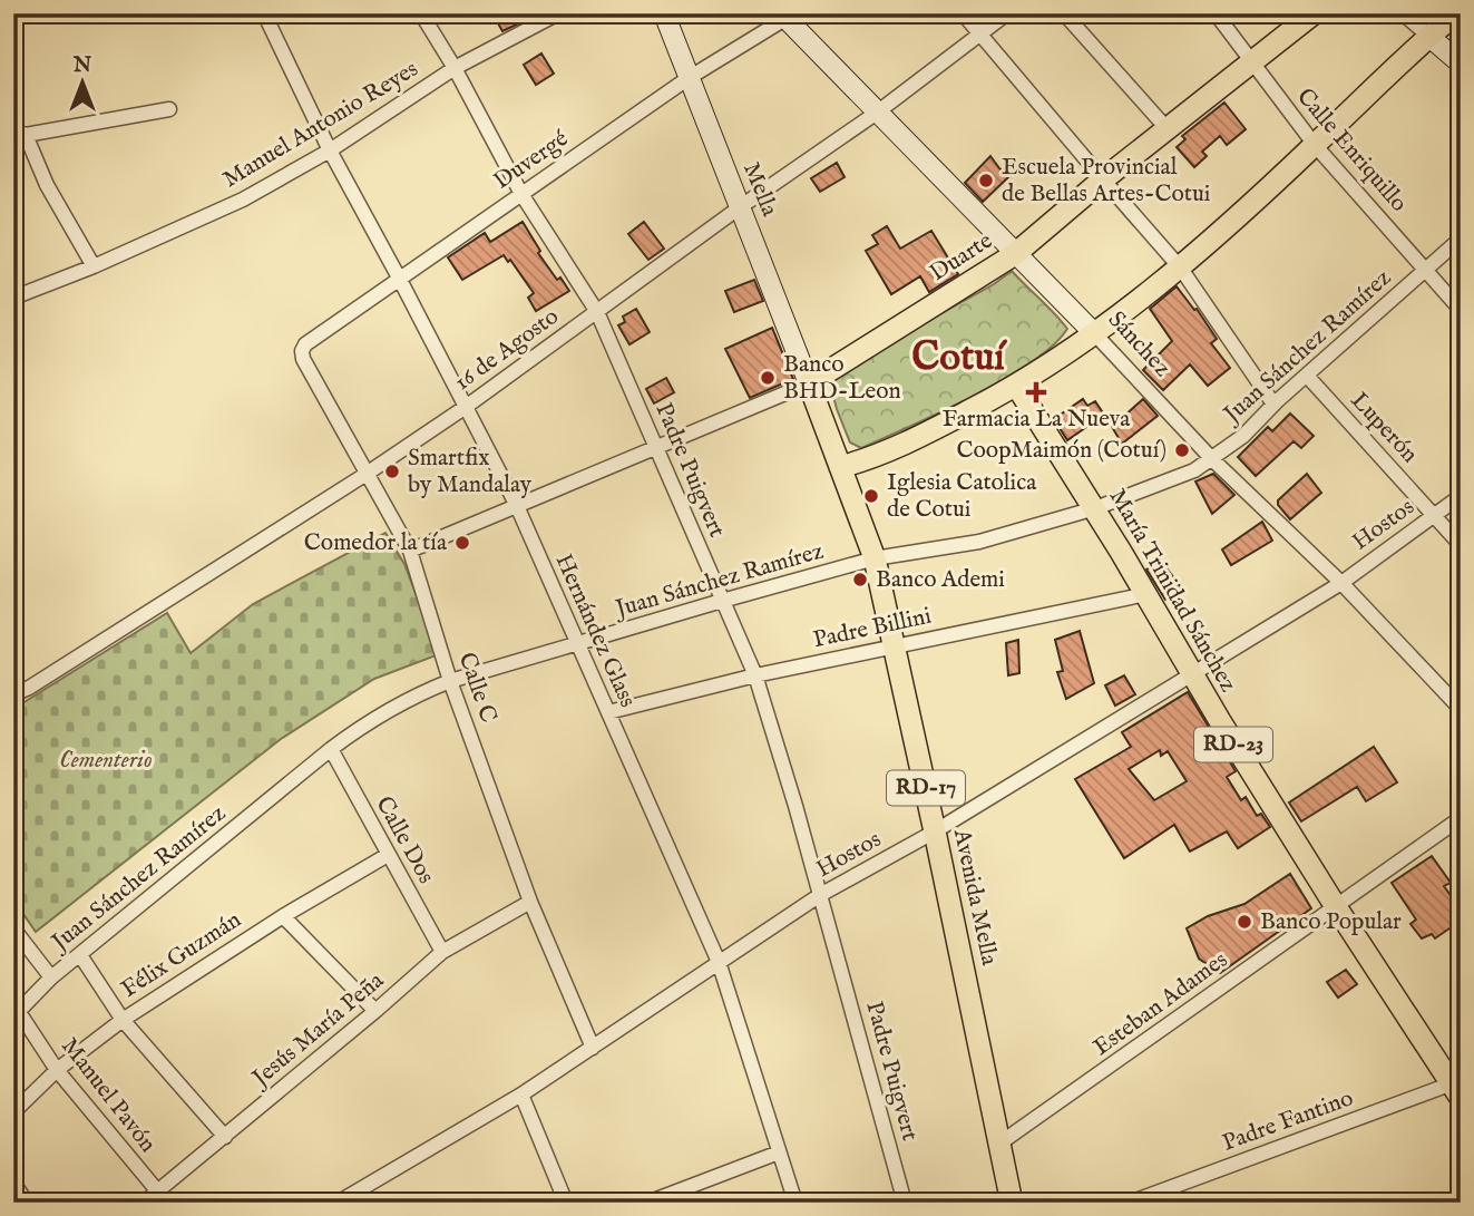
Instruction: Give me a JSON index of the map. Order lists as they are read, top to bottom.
{
  "streets": {
    "main road": [
      "Mella",
      "Duarte",
      "Sánchez",
      "María Trinidad Sánchez",
      "RD-23",
      "RD-17",
      "Avenida Mella"
    ],
    "street": [
      "Manuel Antonio Reyes",
      "Calle Enriquillo",
      "Duvergé",
      "Juan Sánchez Ramírez",
      "16 de Agosto",
      "Luperón",
      "Padre Puigvert",
      "Hostos",
      "Padre Billini",
      "Hernández Glass",
      "Calle C",
      "Calle Dos",
      "Félix Guzmán",
      "Esteban Adames",
      "Jesús María Peña",
      "Manuel Pavón",
      "Padre Fantino"
    ]
  },
  "crossings": [
    ["Manuel Antonio Reyes", "Padre Puigvert"],
    ["Manuel Antonio Reyes", "Hernández Glass"],
    ["Calle Enriquillo", "Duarte"],
    ["Calle Enriquillo", "Juan Sánchez Ramírez"],
    ["Duvergé", "Mella"],
    ["Duvergé", "Sánchez"],
    ["Duvergé", "Padre Puigvert"],
    ["Duvergé", "Hernández Glass"],
    ["Duvergé", "Calle C"],
    ["Mella", "Duarte"],
    ["Mella", "16 de Agosto"],
    ["Mella", "Avenida Mella"],
    ["Duarte", "Sánchez"],
    ["Duarte", "Avenida Mella"],
    ["Sánchez", "Juan Sánchez Ramírez"],
    ["Sánchez", "16 de Agosto"],
    ["Sánchez", "Hostos"],
    ["Juan Sánchez Ramírez", "Luperón"],
    ["Juan Sánchez Ramírez", "Padre Puigvert"],
    ["Juan Sánchez Ramírez", "María Trinidad Sánchez"],
    ["Juan Sánchez Ramírez", "Hernández Glass"],
    ["Juan Sánchez Ramírez", "Calle C"],
    ["Juan Sánchez Ramírez", "Calle Dos"],
    ["Juan Sánchez Ramírez", "Avenida Mella"],
    ["Juan Sánchez Ramírez", "Manuel Pavón"],
    ["16 de Agosto", "Padre Puigvert"],
    ["16 de Agosto", "Hernández Glass"],
    ["16 de Agosto", "Calle C"],
    ["Luperón", "Hostos"],
    ["Padre Puigvert", "Hostos"],
    ["Padre Puigvert", "Padre Billini"],
    ["Hostos", "María Trinidad Sánchez"],
    ["Hostos", "Hernández Glass"],
    ["Hostos", "Calle C"],
    ["Hostos", "Avenida Mella"],
    ["María Trinidad Sánchez", "Padre Billini"],
    ["María Trinidad Sánchez", "Esteban Adames"],
    ["María Trinidad Sánchez", "Padre Fantino"],
    ["Padre Billini", "Hernández Glass"],
    ["Padre Billini", "Avenida Mella"],
    ["Calle C", "Jesús María Peña"],
    ["Calle Dos", "Félix Guzmán"],
    ["Calle Dos", "Jesús María Peña"],
    ["Avenida Mella", "Esteban Adames"],
    ["Félix Guzmán", "Manuel Pavón"],
    ["Jesús María Peña", "Manuel Pavón"]
  ],
  "districts": ["Cotuí"],
  "parks": ["Cementerio"],
  "places": {
    "other": [
      "Escuela Provincial de Bellas Artes-Cotui",
      "Banco BHD-Leon",
      "CoopMaimón (Cotuí)",
      "Smartfix by Mandalay",
      "Iglesia Catolica de Cotui",
      "Comedor la tía",
      "Banco Ademi",
      "Banco Popular"
    ],
    "health": ["Farmacia La Nueva"]
  },
  "north": "top"
}
